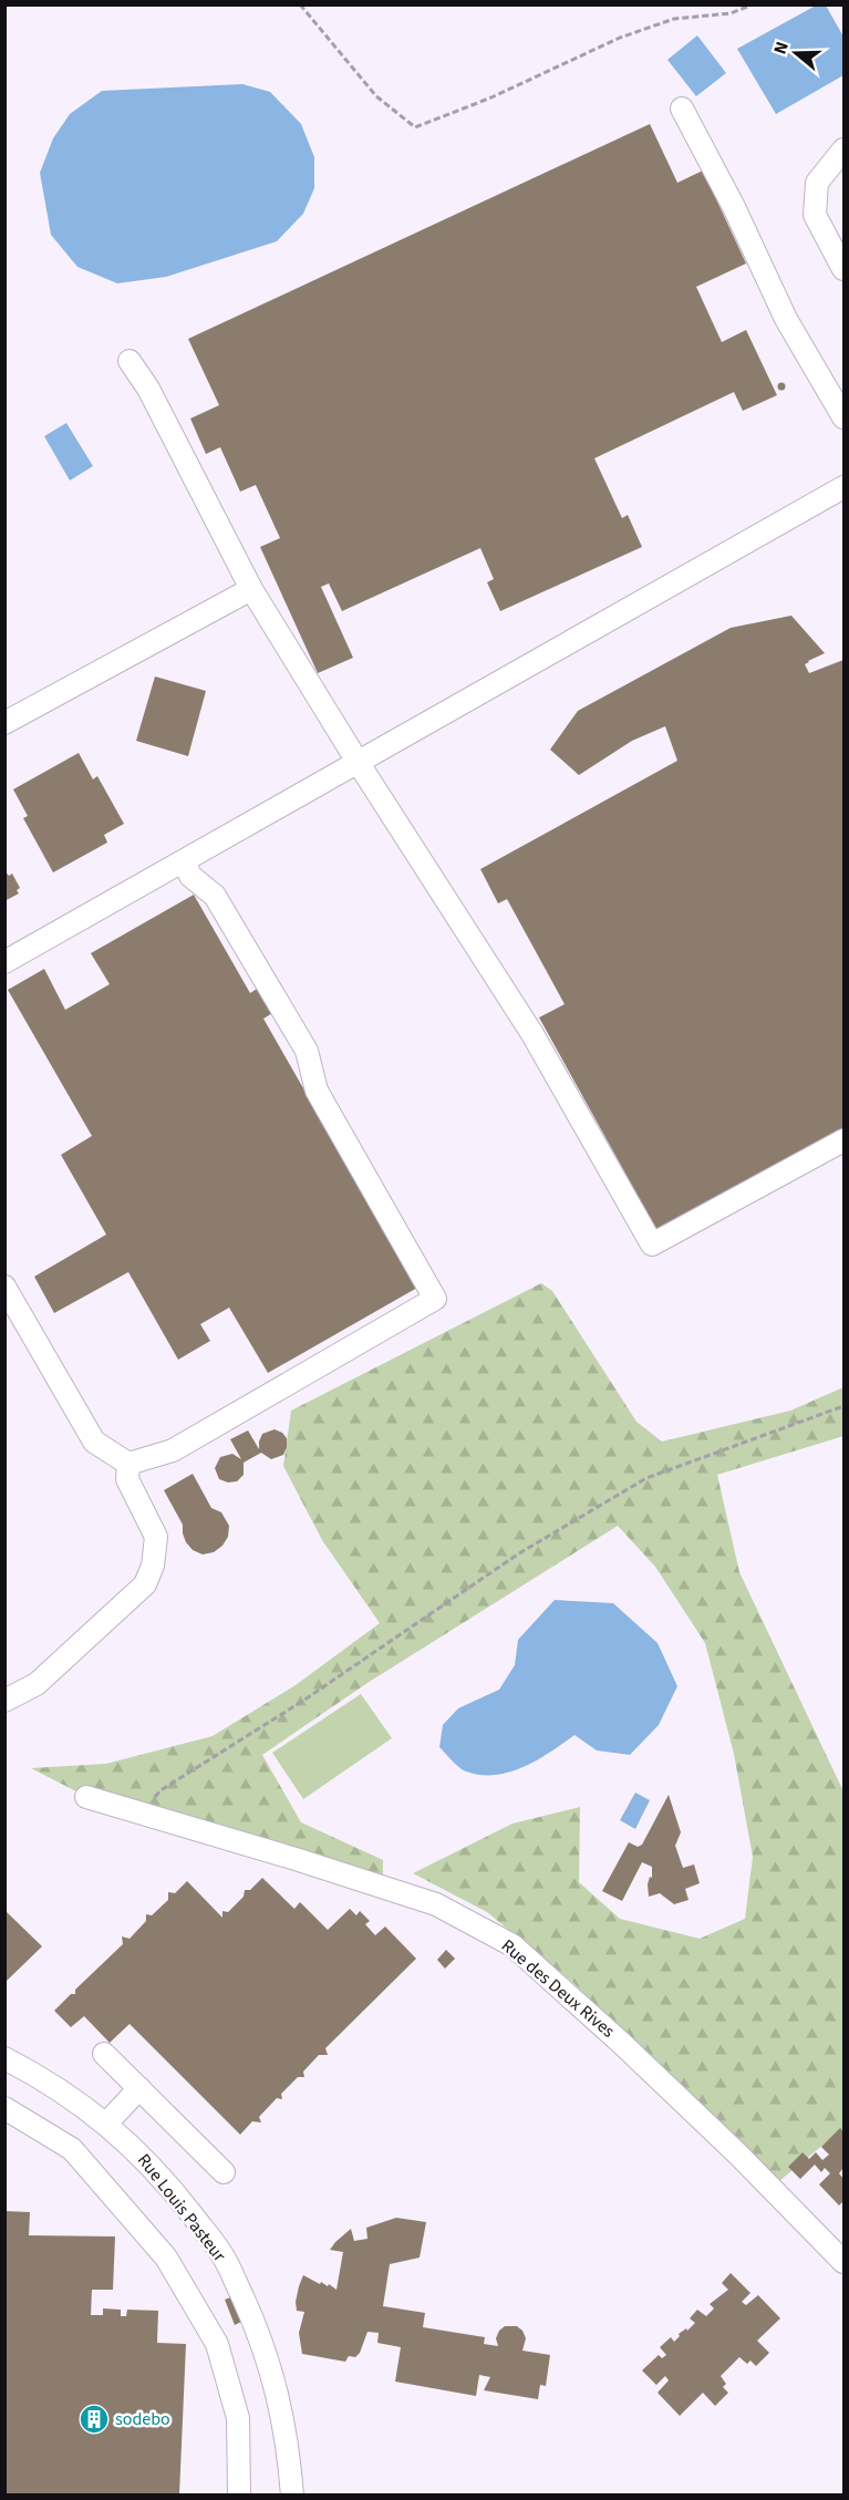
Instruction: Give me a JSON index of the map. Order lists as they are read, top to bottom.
{
  "streets": {
    "street": ["Rue des Deux Rives", "Rue Louis Pasteur"]
  },
  "places": {
    "building": ["sodebo"]
  },
  "north": "left"
}
